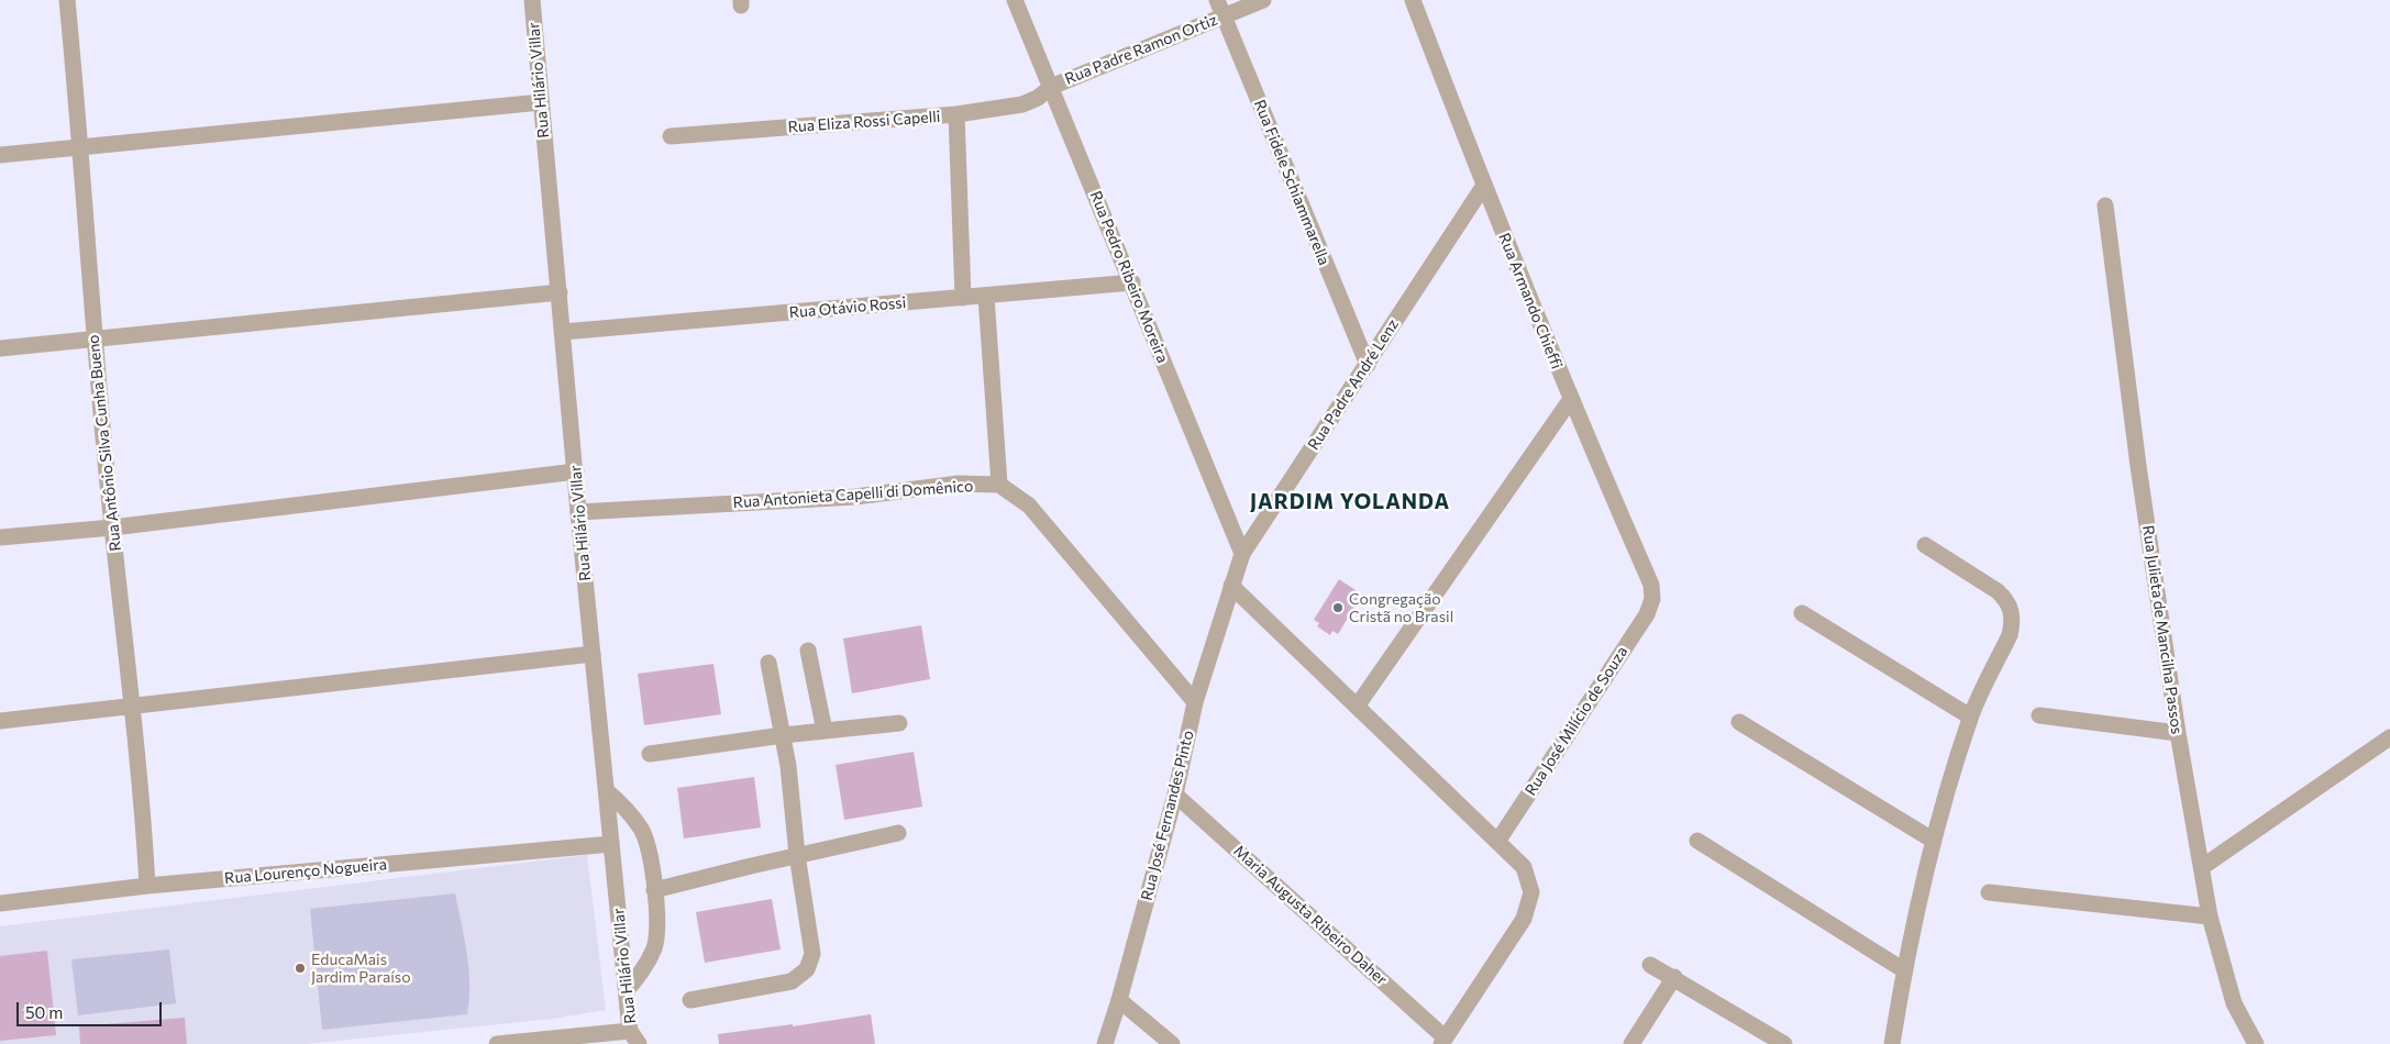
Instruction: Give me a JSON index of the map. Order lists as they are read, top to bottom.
{
  "streets": {
    "street": [
      "Rua Padre Ramon Ortiz",
      "Rua Hilário Villar",
      "Rua Eliza Rossi Capelli",
      "Rua Fidele Schiammarella",
      "Rua Pedro Ribeiro Moreira",
      "Rua Armando Chieffi",
      "Rua Otávio Rossi",
      "Rua Padre André Lenz",
      "Rua Antônio Silva Cunha Bueno",
      "Rua Antonieta Capelli di Domênico",
      "Rua Julieta de Mancilha Passos",
      "Rua José Milício de Souza",
      "Rua José Fernandes Pinto",
      "Rua Lourenço Nogueira",
      "Maria Augusta Ribeiro Daher"
    ]
  },
  "crossings": [
    ["Rua Padre Ramon Ortiz", "Rua Eliza Rossi Capelli"],
    ["Rua Padre Ramon Ortiz", "Rua Fidele Schiammarella"],
    ["Rua Padre Ramon Ortiz", "Rua Pedro Ribeiro Moreira"],
    ["Rua Hilário Villar", "Rua Otávio Rossi"],
    ["Rua Hilário Villar", "Rua Antonieta Capelli di Domênico"],
    ["Rua Hilário Villar", "Rua Lourenço Nogueira"],
    ["Rua Eliza Rossi Capelli", "Rua Pedro Ribeiro Moreira"],
    ["Rua Fidele Schiammarella", "Rua Padre André Lenz"],
    ["Rua Pedro Ribeiro Moreira", "Rua Otávio Rossi"],
    ["Rua Pedro Ribeiro Moreira", "Rua Padre André Lenz"],
    ["Rua Armando Chieffi", "Rua Padre André Lenz"],
    ["Rua Armando Chieffi", "Rua José Milício de Souza"],
    ["Rua Padre André Lenz", "Rua José Fernandes Pinto"],
    ["Rua Antônio Silva Cunha Bueno", "Rua Lourenço Nogueira"],
    ["Rua José Fernandes Pinto", "Maria Augusta Ribeiro Daher"]
  ],
  "districts": ["JARDIM YOLANDA"],
  "places": ["Congregação Cristã no Brasil", "EducaMais Jardim Paraíso"],
  "scale_bar": "50 m"
}
